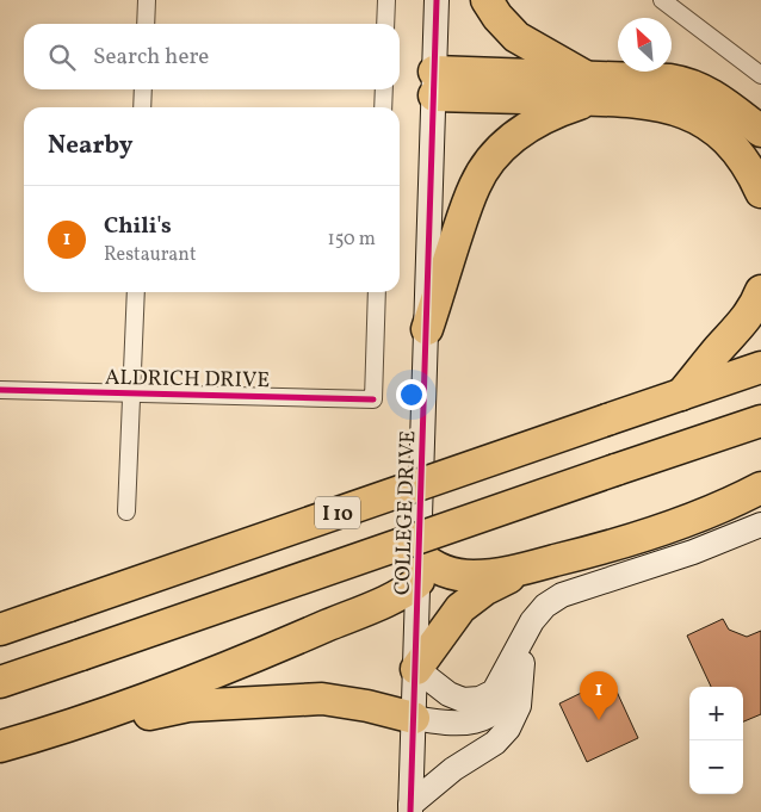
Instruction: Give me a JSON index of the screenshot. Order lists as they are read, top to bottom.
{
  "streets": {
    "highway": ["I 10"],
    "street": ["ALDRICH DRIVE", "COLLEGE DRIVE"]
  },
  "north": "top left",
  "page": {
    "search": "Search here",
    "heading": "Nearby",
    "list": [
      {
        "mark": "1",
        "name": "Chili's",
        "note": "Restaurant",
        "value": "150 m"
      }
    ],
    "pins": "1",
    "map_buttons": ["+", "−"]
  }
}
